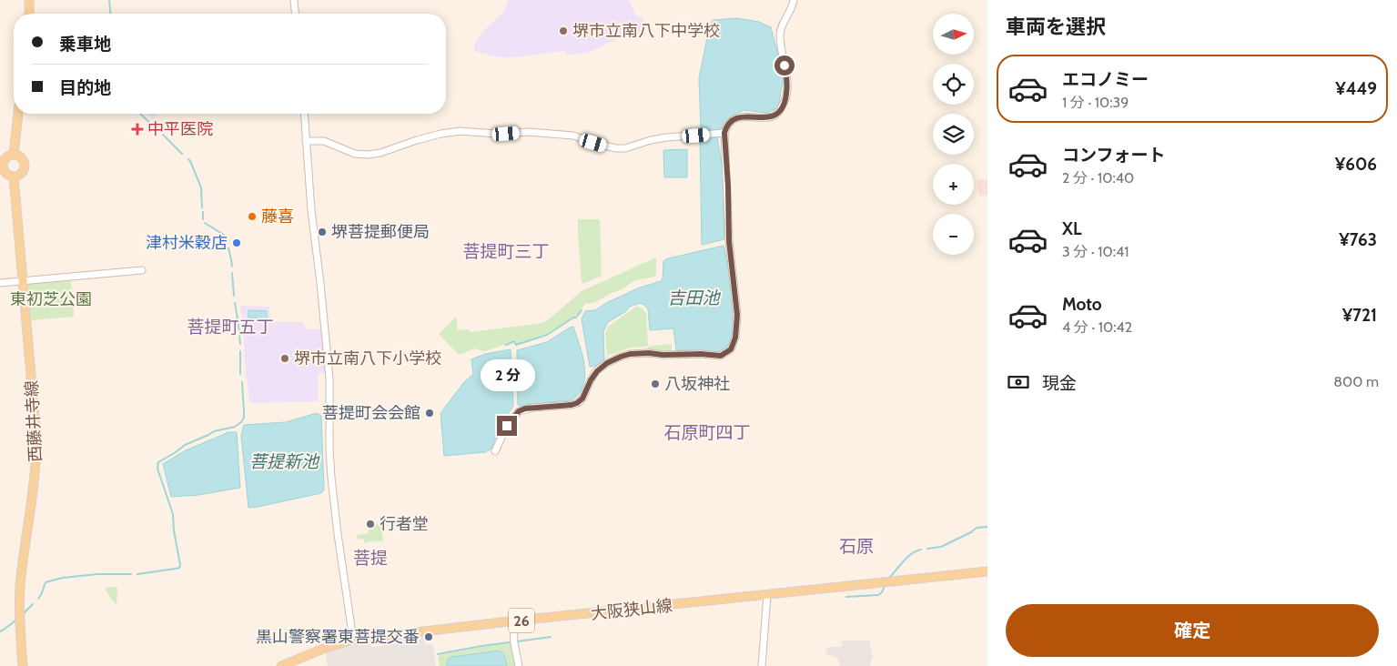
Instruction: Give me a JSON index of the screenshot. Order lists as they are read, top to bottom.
{
  "streets": {
    "main road": ["西藤井寺線", "大阪狭山線", "26"]
  },
  "districts": [
    "菩提町三丁",
    "菩提町五丁",
    "石原町四丁",
    "石原",
    "菩提"
  ],
  "water": ["吉田池", "菩提新池"],
  "parks": ["東初芝公園"],
  "places": {
    "other": [
      "堺市立南八下中学校",
      "藤喜",
      "堺菩提郵便局",
      "津村米穀店",
      "堺市立南八下小学校",
      "八坂神社",
      "菩提町会会館",
      "行者堂",
      "黒山警察署東菩提交番"
    ],
    "health": ["中平医院"]
  },
  "north": "right",
  "page": {
    "heading": "車両を選択",
    "map_buttons": ["+", "−"],
    "banner": ["乗車地", "目的地"],
    "list": [
      {
        "name": "エコノミー",
        "note": "1 分 · 10:39",
        "value": "¥449"
      },
      {
        "name": "コンフォート",
        "note": "2 分 · 10:40",
        "value": "¥606"
      },
      {
        "name": "XL",
        "note": "3 分 · 10:41",
        "value": "¥763"
      },
      {
        "name": "Moto",
        "note": "4 分 · 10:42",
        "value": "¥721"
      }
    ],
    "pay": ["現金", "800 m"],
    "bubble": "2 分",
    "buttons": "確定"
  }
}
